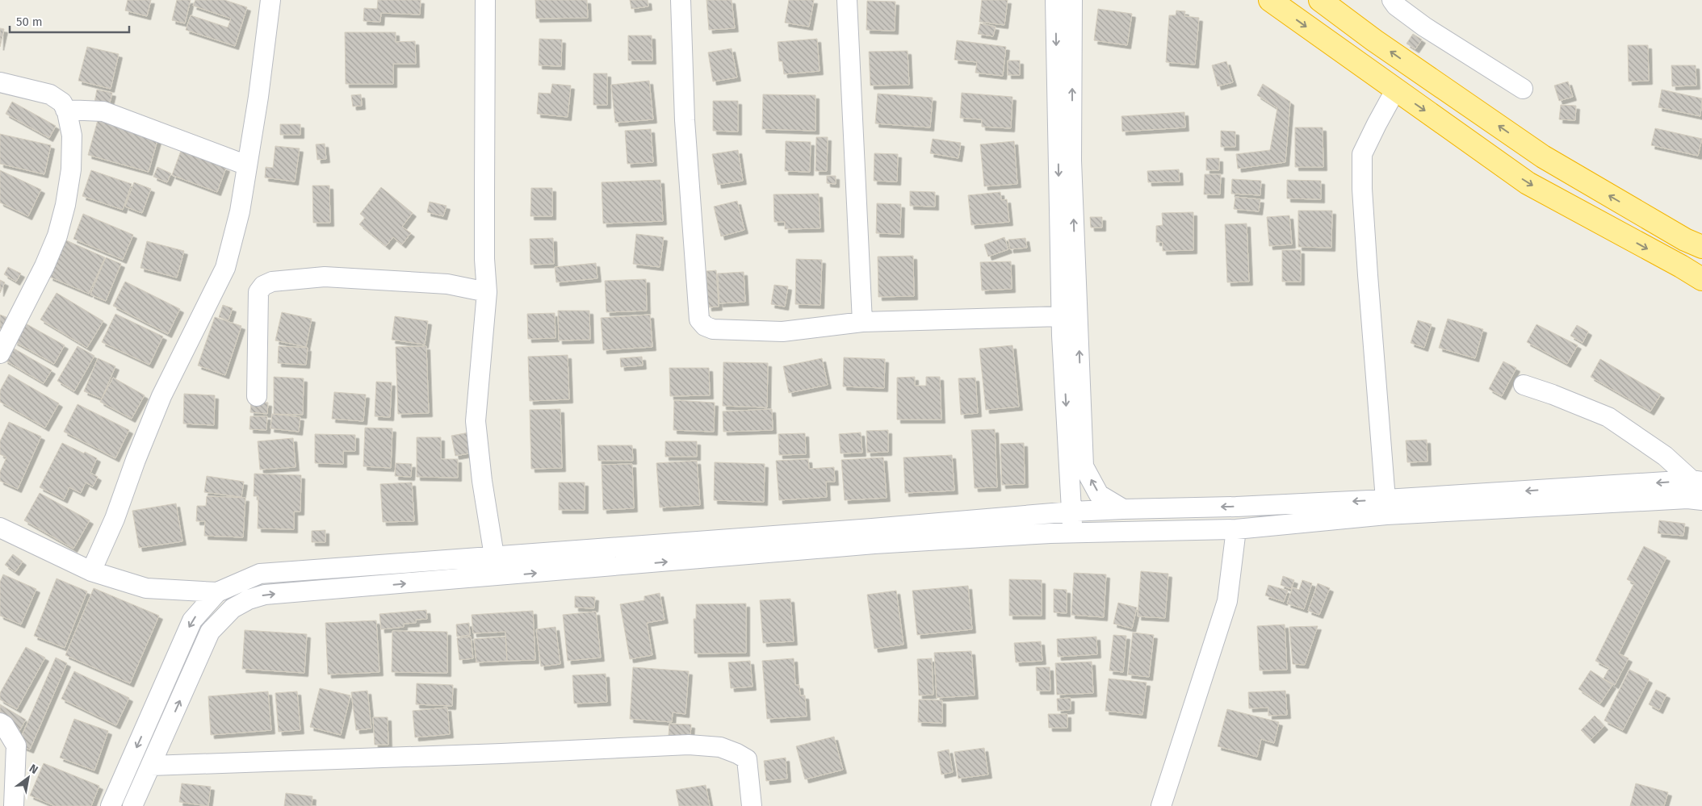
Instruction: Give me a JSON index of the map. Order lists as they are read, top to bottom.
{
  "scale_bar": "50 m",
  "north": "top right"
}
